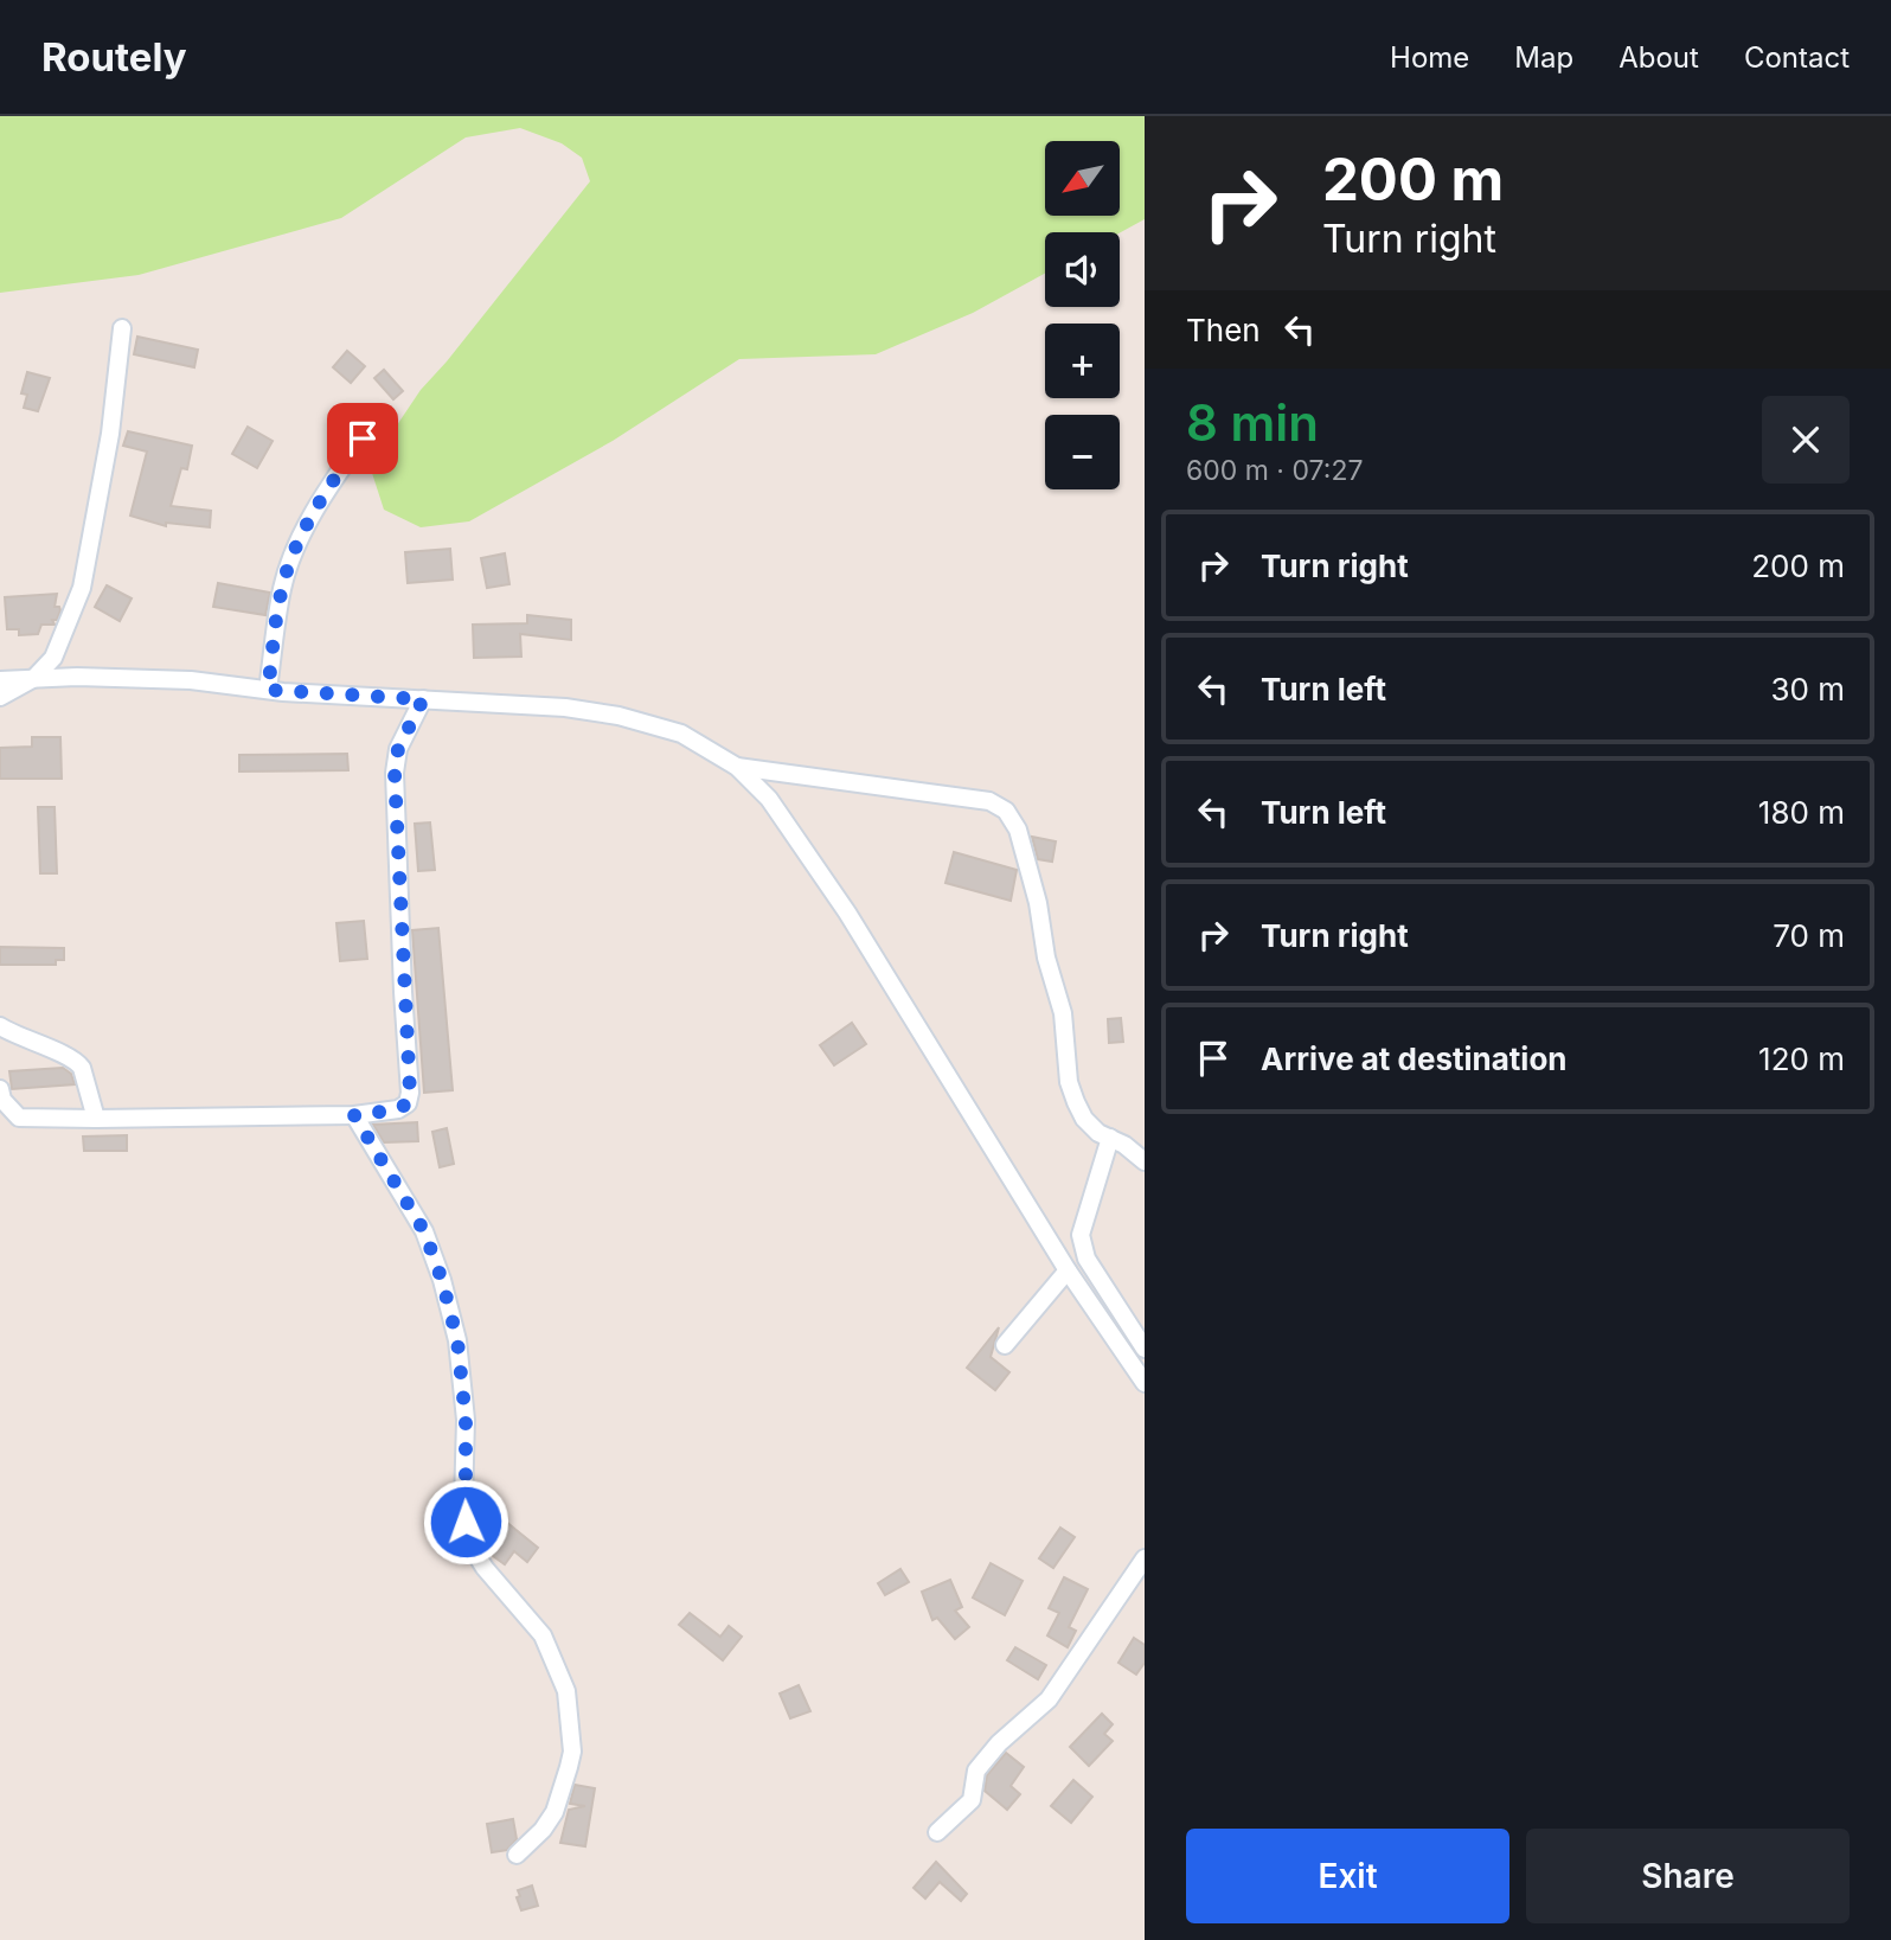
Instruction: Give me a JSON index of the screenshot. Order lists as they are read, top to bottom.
{
  "north": "bottom left",
  "page": {
    "header": "Routely",
    "nav": [
      "Home",
      "Map",
      "About",
      "Contact"
    ],
    "turn": ["200 m", "Turn right"],
    "map_buttons": ["+", "−"],
    "then": "Then",
    "heading": ["8 min", "600 m · 07:27"],
    "list": [
      {
        "name": "Turn right",
        "value": "200 m"
      },
      {
        "name": "Turn left",
        "value": "30 m"
      },
      {
        "name": "Turn left",
        "value": "180 m"
      },
      {
        "name": "Turn right",
        "value": "70 m"
      },
      {
        "name": "Arrive at destination",
        "value": "120 m"
      }
    ],
    "buttons": ["Exit", "Share"]
  }
}
